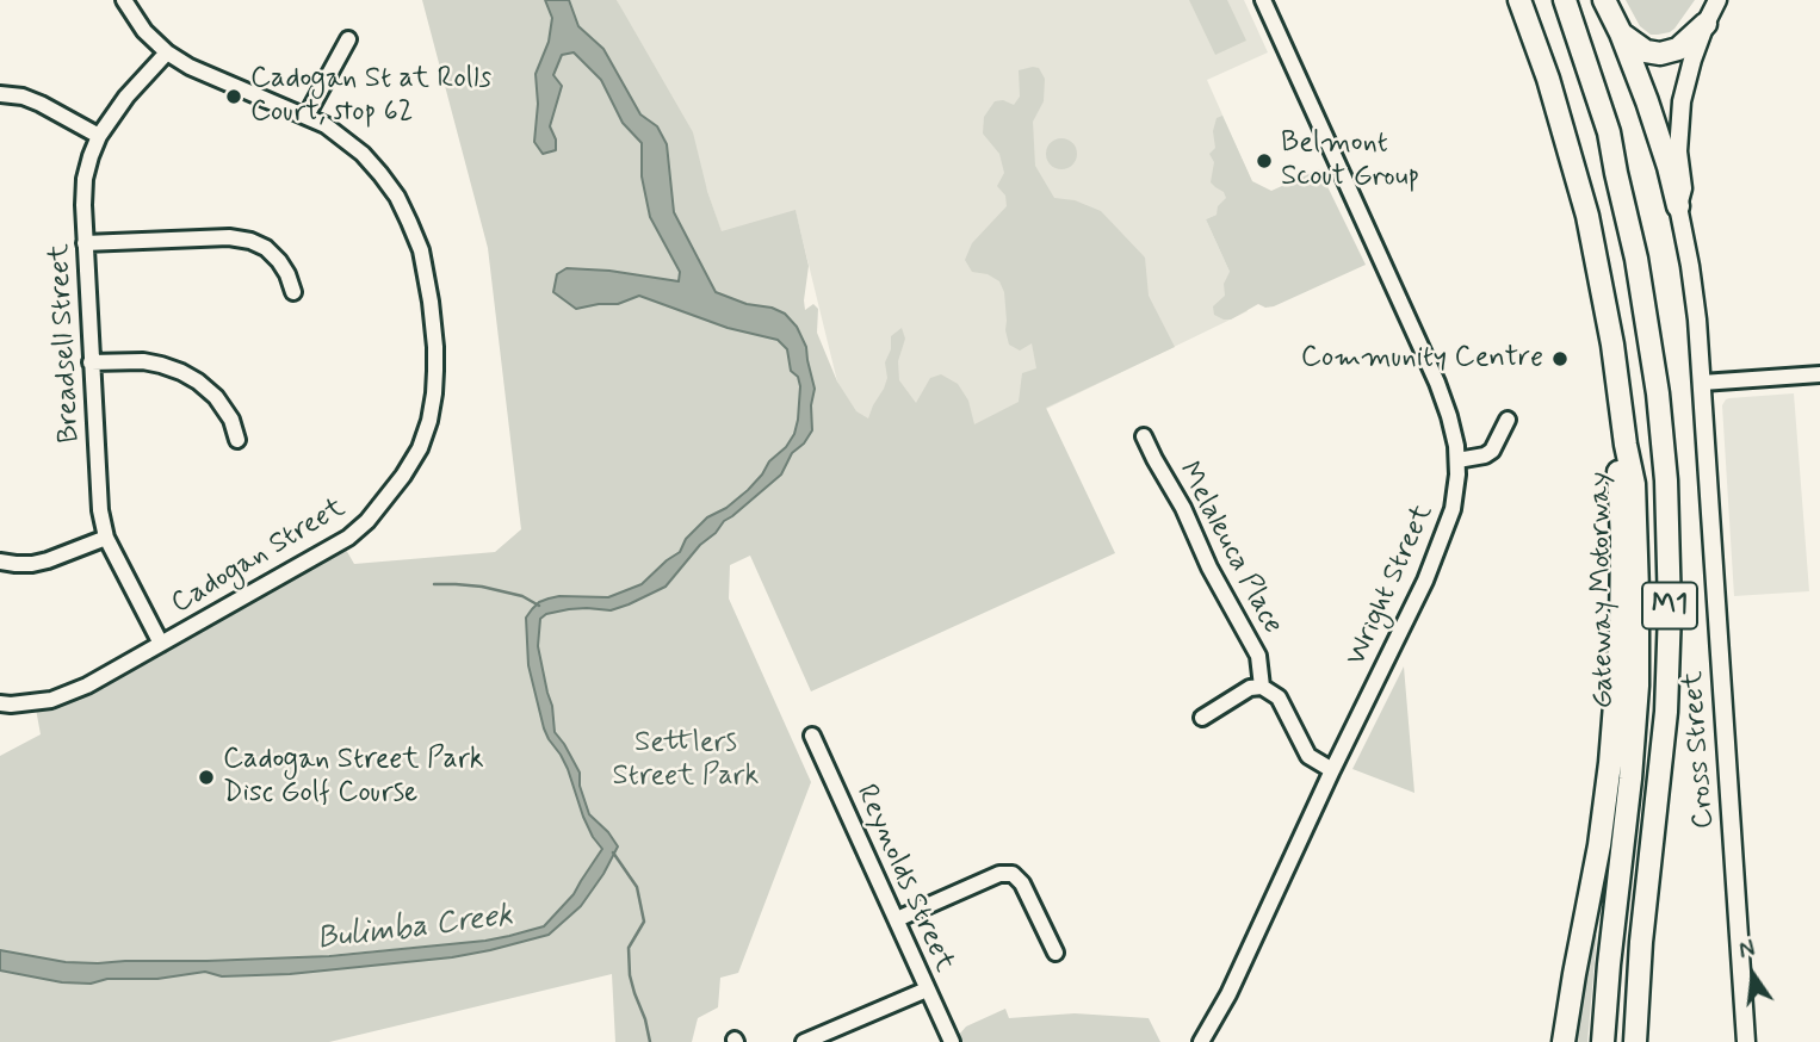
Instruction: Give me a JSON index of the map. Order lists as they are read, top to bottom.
{
  "streets": {
    "highway": ["Gateway Motorway", "M1"],
    "main road": ["Cross Street"],
    "street": [
      "Breadsell Street",
      "Melaleuca Place",
      "Cadogan Street",
      "Wright Street",
      "Reynolds Street"
    ]
  },
  "crossings": [
    ["Breadsell Street", "Cadogan Street"]
  ],
  "water": ["Bulimba Creek"],
  "parks": ["Settlers Street Park"],
  "places": [
    "Cadogan St at Rolls Court, stop 62",
    "Belmont Scout Group",
    "Community Centre",
    "Cadogan Street Park Disc Golf Course"
  ],
  "north": "top"
}
